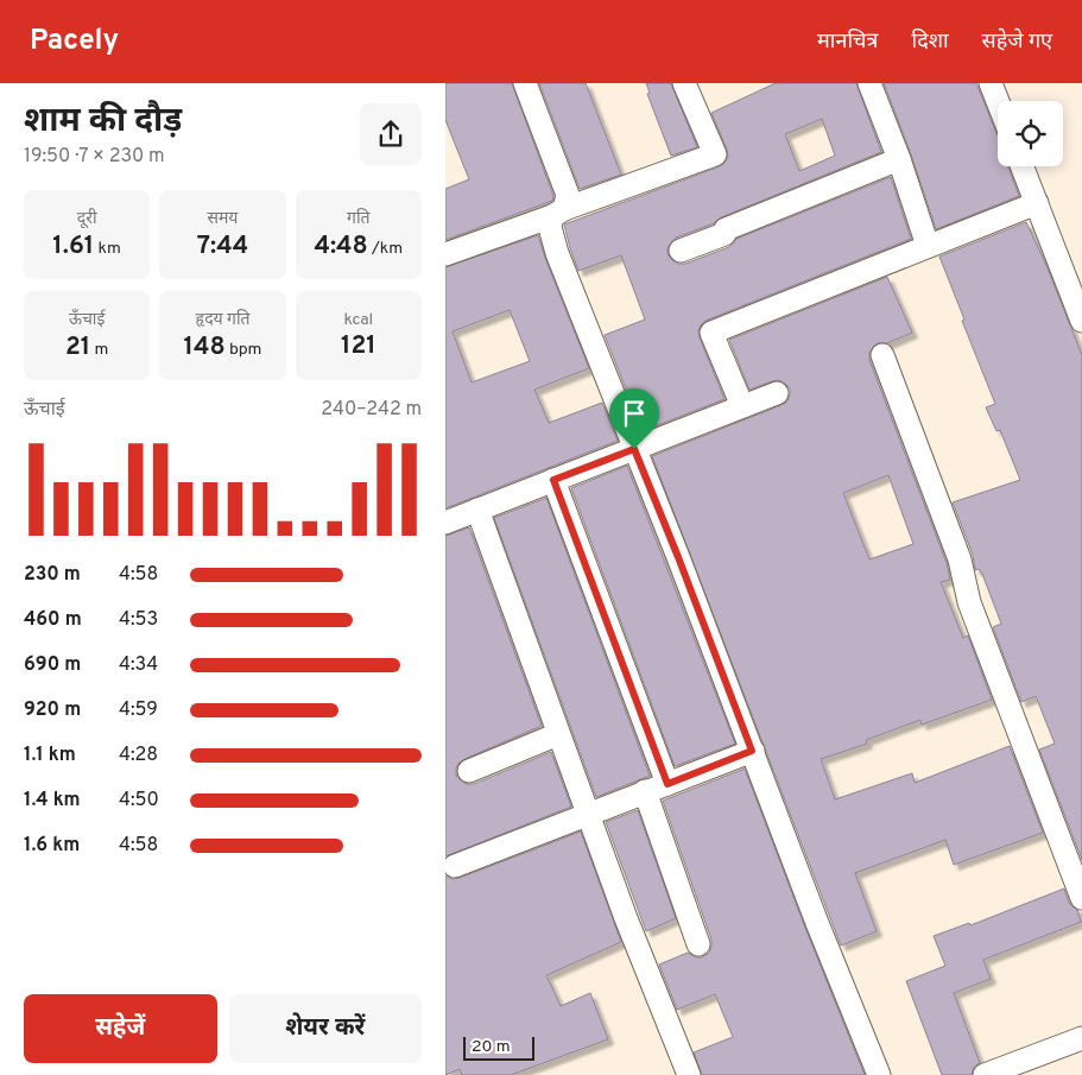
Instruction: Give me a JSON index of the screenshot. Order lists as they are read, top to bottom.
{
  "scale_bar": "20 m",
  "page": {
    "header": "Pacely",
    "nav": ["मानचित्र", "दिशा", "सहेजे गए"],
    "heading": ["शाम की दौड़", "19:50 · 7 × 230 m"],
    "stats": [
      ["दूरी", "1.61 km"],
      ["समय", "7:44"],
      ["गति", "4:48 /km"],
      ["ऊँचाई", "21 m"],
      ["हृदय गति", "148 bpm"],
      ["kcal", "121"]
    ],
    "chart": ["ऊँचाई", "240–242 m"],
    "list": [
      {
        "name": "230 m",
        "note": "4:58"
      },
      {
        "name": "460 m",
        "note": "4:53"
      },
      {
        "name": "690 m",
        "note": "4:34"
      },
      {
        "name": "920 m",
        "note": "4:59"
      },
      {
        "name": "1.1 km",
        "note": "4:28"
      },
      {
        "name": "1.4 km",
        "note": "4:50"
      },
      {
        "name": "1.6 km",
        "note": "4:58"
      }
    ],
    "buttons": ["सहेजें", "शेयर करें"],
    "scale": "20 m"
  }
}
